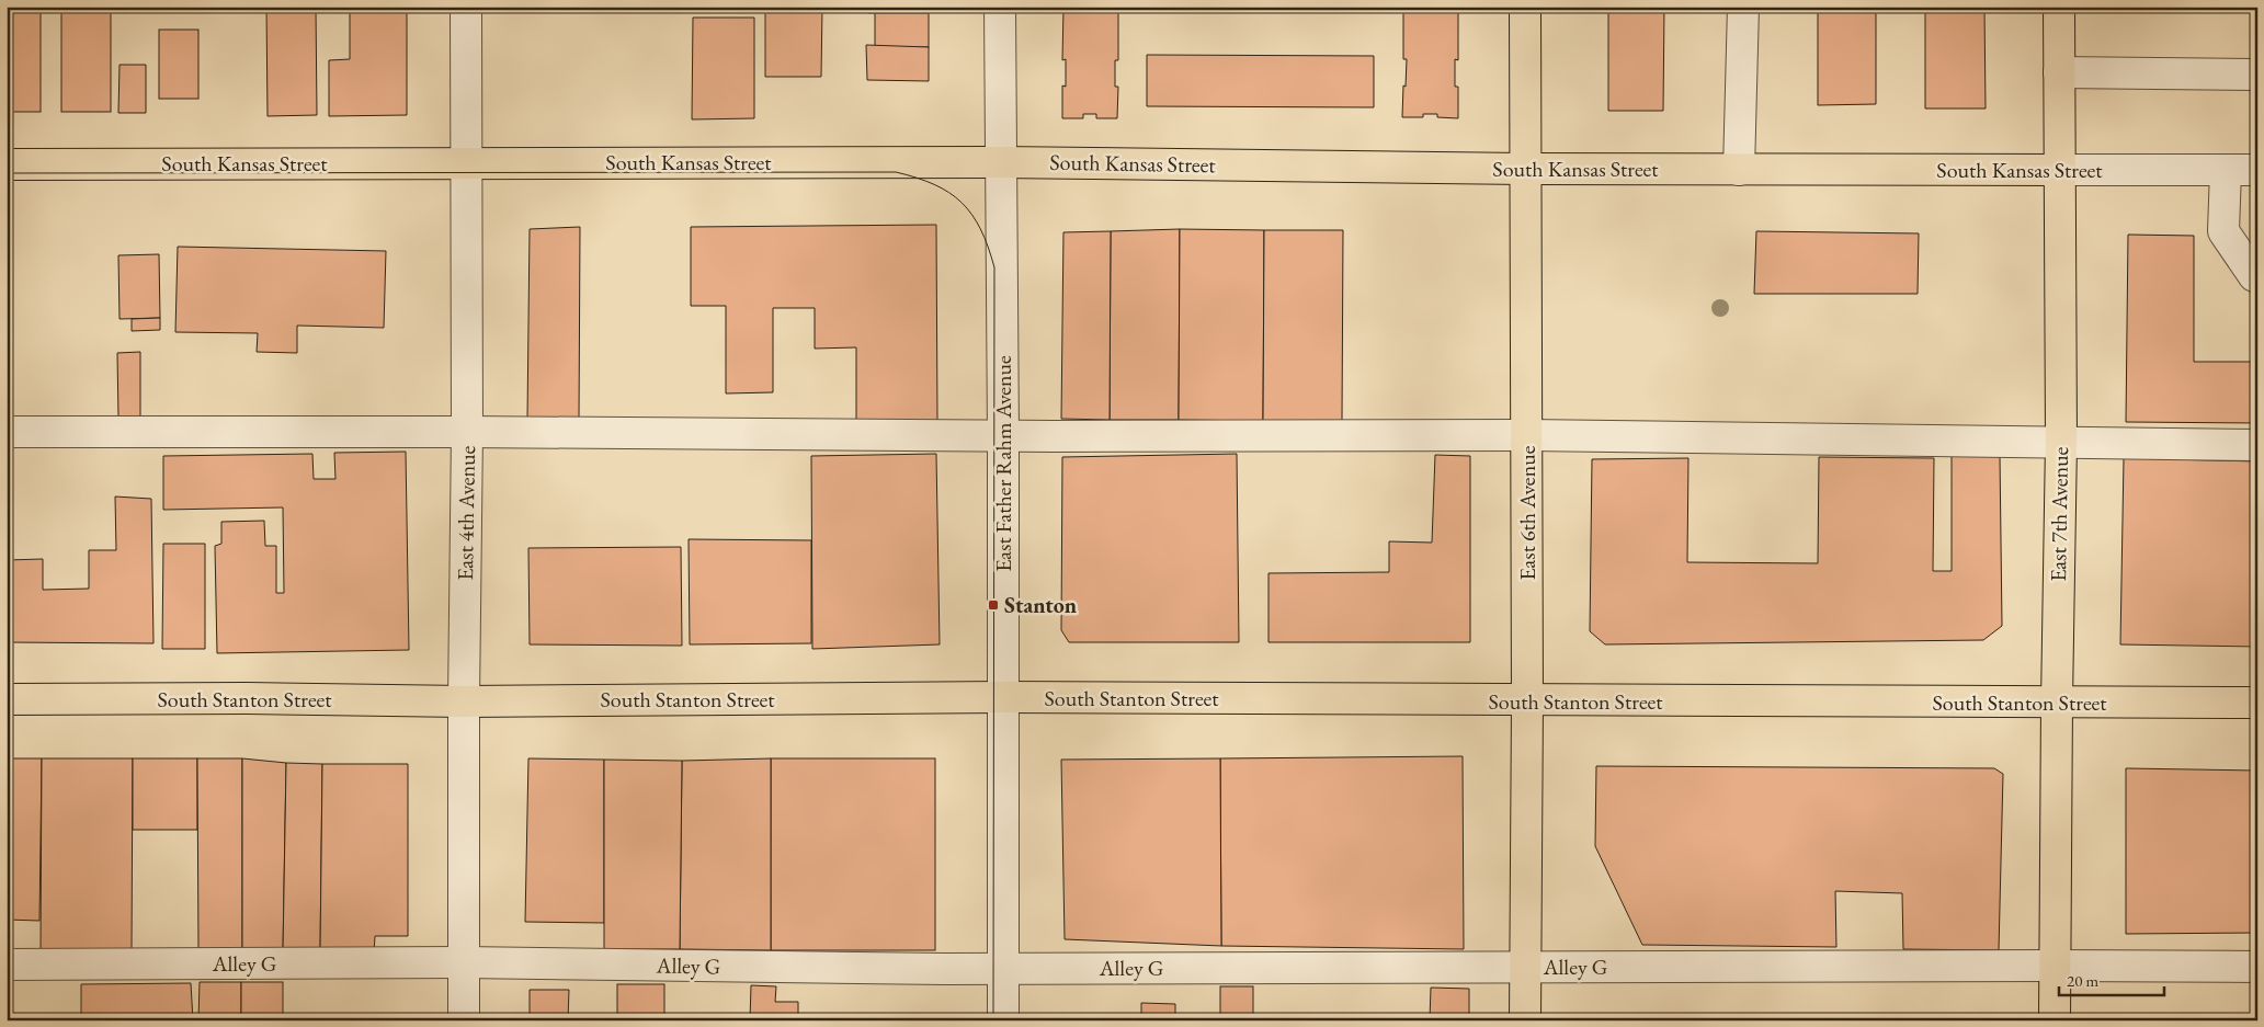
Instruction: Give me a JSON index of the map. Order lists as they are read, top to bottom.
{
  "streets": {
    "main road": [
      "South Kansas Street",
      "East 6th Avenue",
      "East 7th Avenue",
      "South Stanton Street"
    ],
    "street": ["East Father Rahm Avenue", "East 4th Avenue", "Alley G"]
  },
  "crossings": [
    ["South Kansas Street", "East Father Rahm Avenue"],
    ["South Kansas Street", "East 4th Avenue"],
    ["South Kansas Street", "East 6th Avenue"],
    ["South Kansas Street", "East 7th Avenue"],
    ["East Father Rahm Avenue", "South Stanton Street"],
    ["East Father Rahm Avenue", "Alley G"],
    ["East 4th Avenue", "South Stanton Street"],
    ["East 4th Avenue", "Alley G"],
    ["East 6th Avenue", "South Stanton Street"],
    ["East 6th Avenue", "Alley G"],
    ["East 7th Avenue", "South Stanton Street"],
    ["East 7th Avenue", "Alley G"]
  ],
  "places": {
    "transit": ["Stanton"]
  },
  "scale_bar": "20 m"
}
